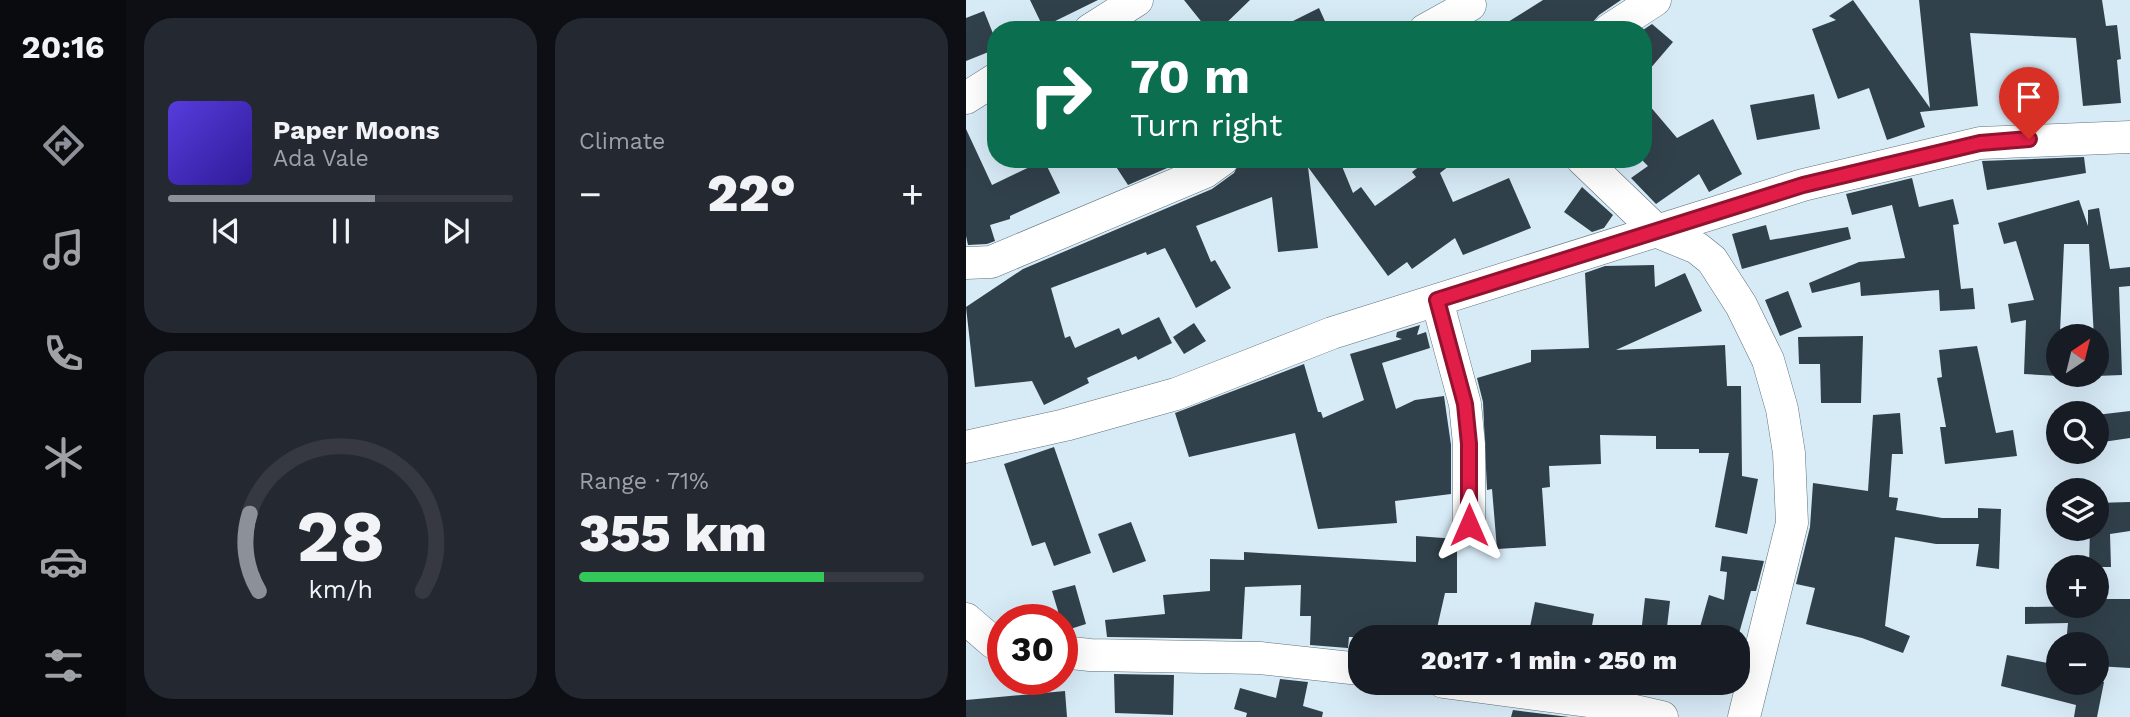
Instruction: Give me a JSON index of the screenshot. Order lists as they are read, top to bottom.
{
  "north": "top right",
  "page": {
    "tabs": "20:16",
    "tile": [
      "Climate",
      ["Range · 71%", "355 km"]
    ],
    "turn": ["70 m", "Turn right"],
    "song": ["Paper Moons", "Ada Vale"],
    "heat": ["−", "22°", "+"],
    "map_buttons": ["+", "−"],
    "limit": "30",
    "trip": "20:17 · 1 min · 250 m",
    "gauge": ["28", "km/h"]
  }
}
